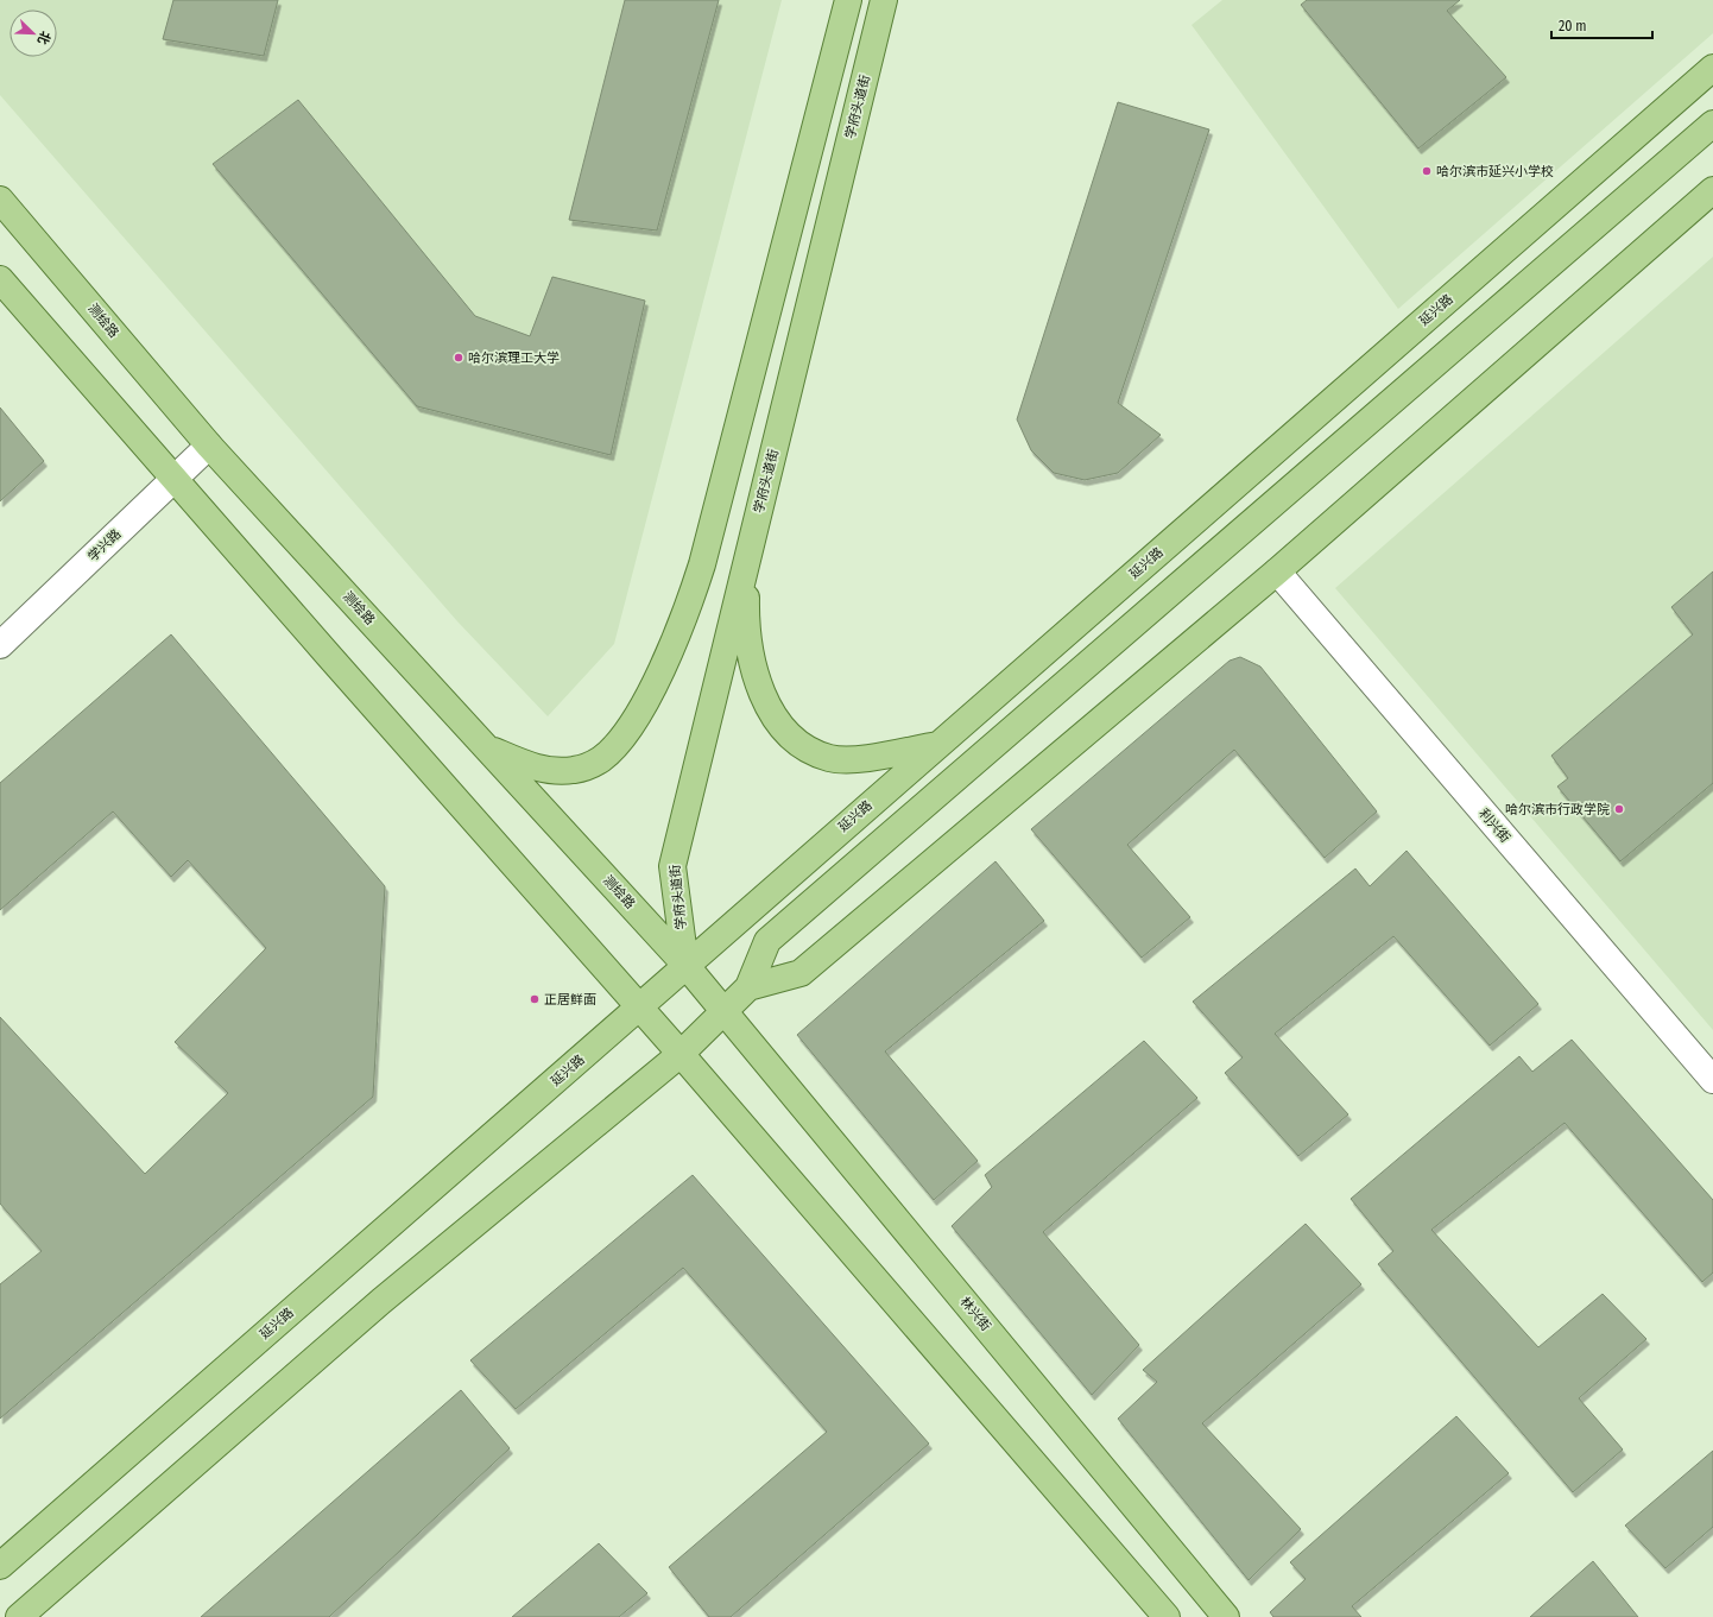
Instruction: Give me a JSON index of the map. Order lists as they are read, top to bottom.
{
  "streets": {
    "main road": [
      "学府头道街",
      "延兴路",
      "测绘路",
      "林兴街"
    ],
    "street": ["学兴路", "利兴街"]
  },
  "crossings": [
    ["学府头道街", "延兴路"],
    ["学府头道街", "测绘路"],
    ["延兴路", "测绘路"],
    ["测绘路", "学兴路"],
    ["测绘路", "林兴街"]
  ],
  "places": [
    "哈尔滨市延兴小学校",
    "哈尔滨理工大学",
    "哈尔滨市行政学院",
    "正居鲜面"
  ],
  "scale_bar": "20 m",
  "north": "bottom right"
}
